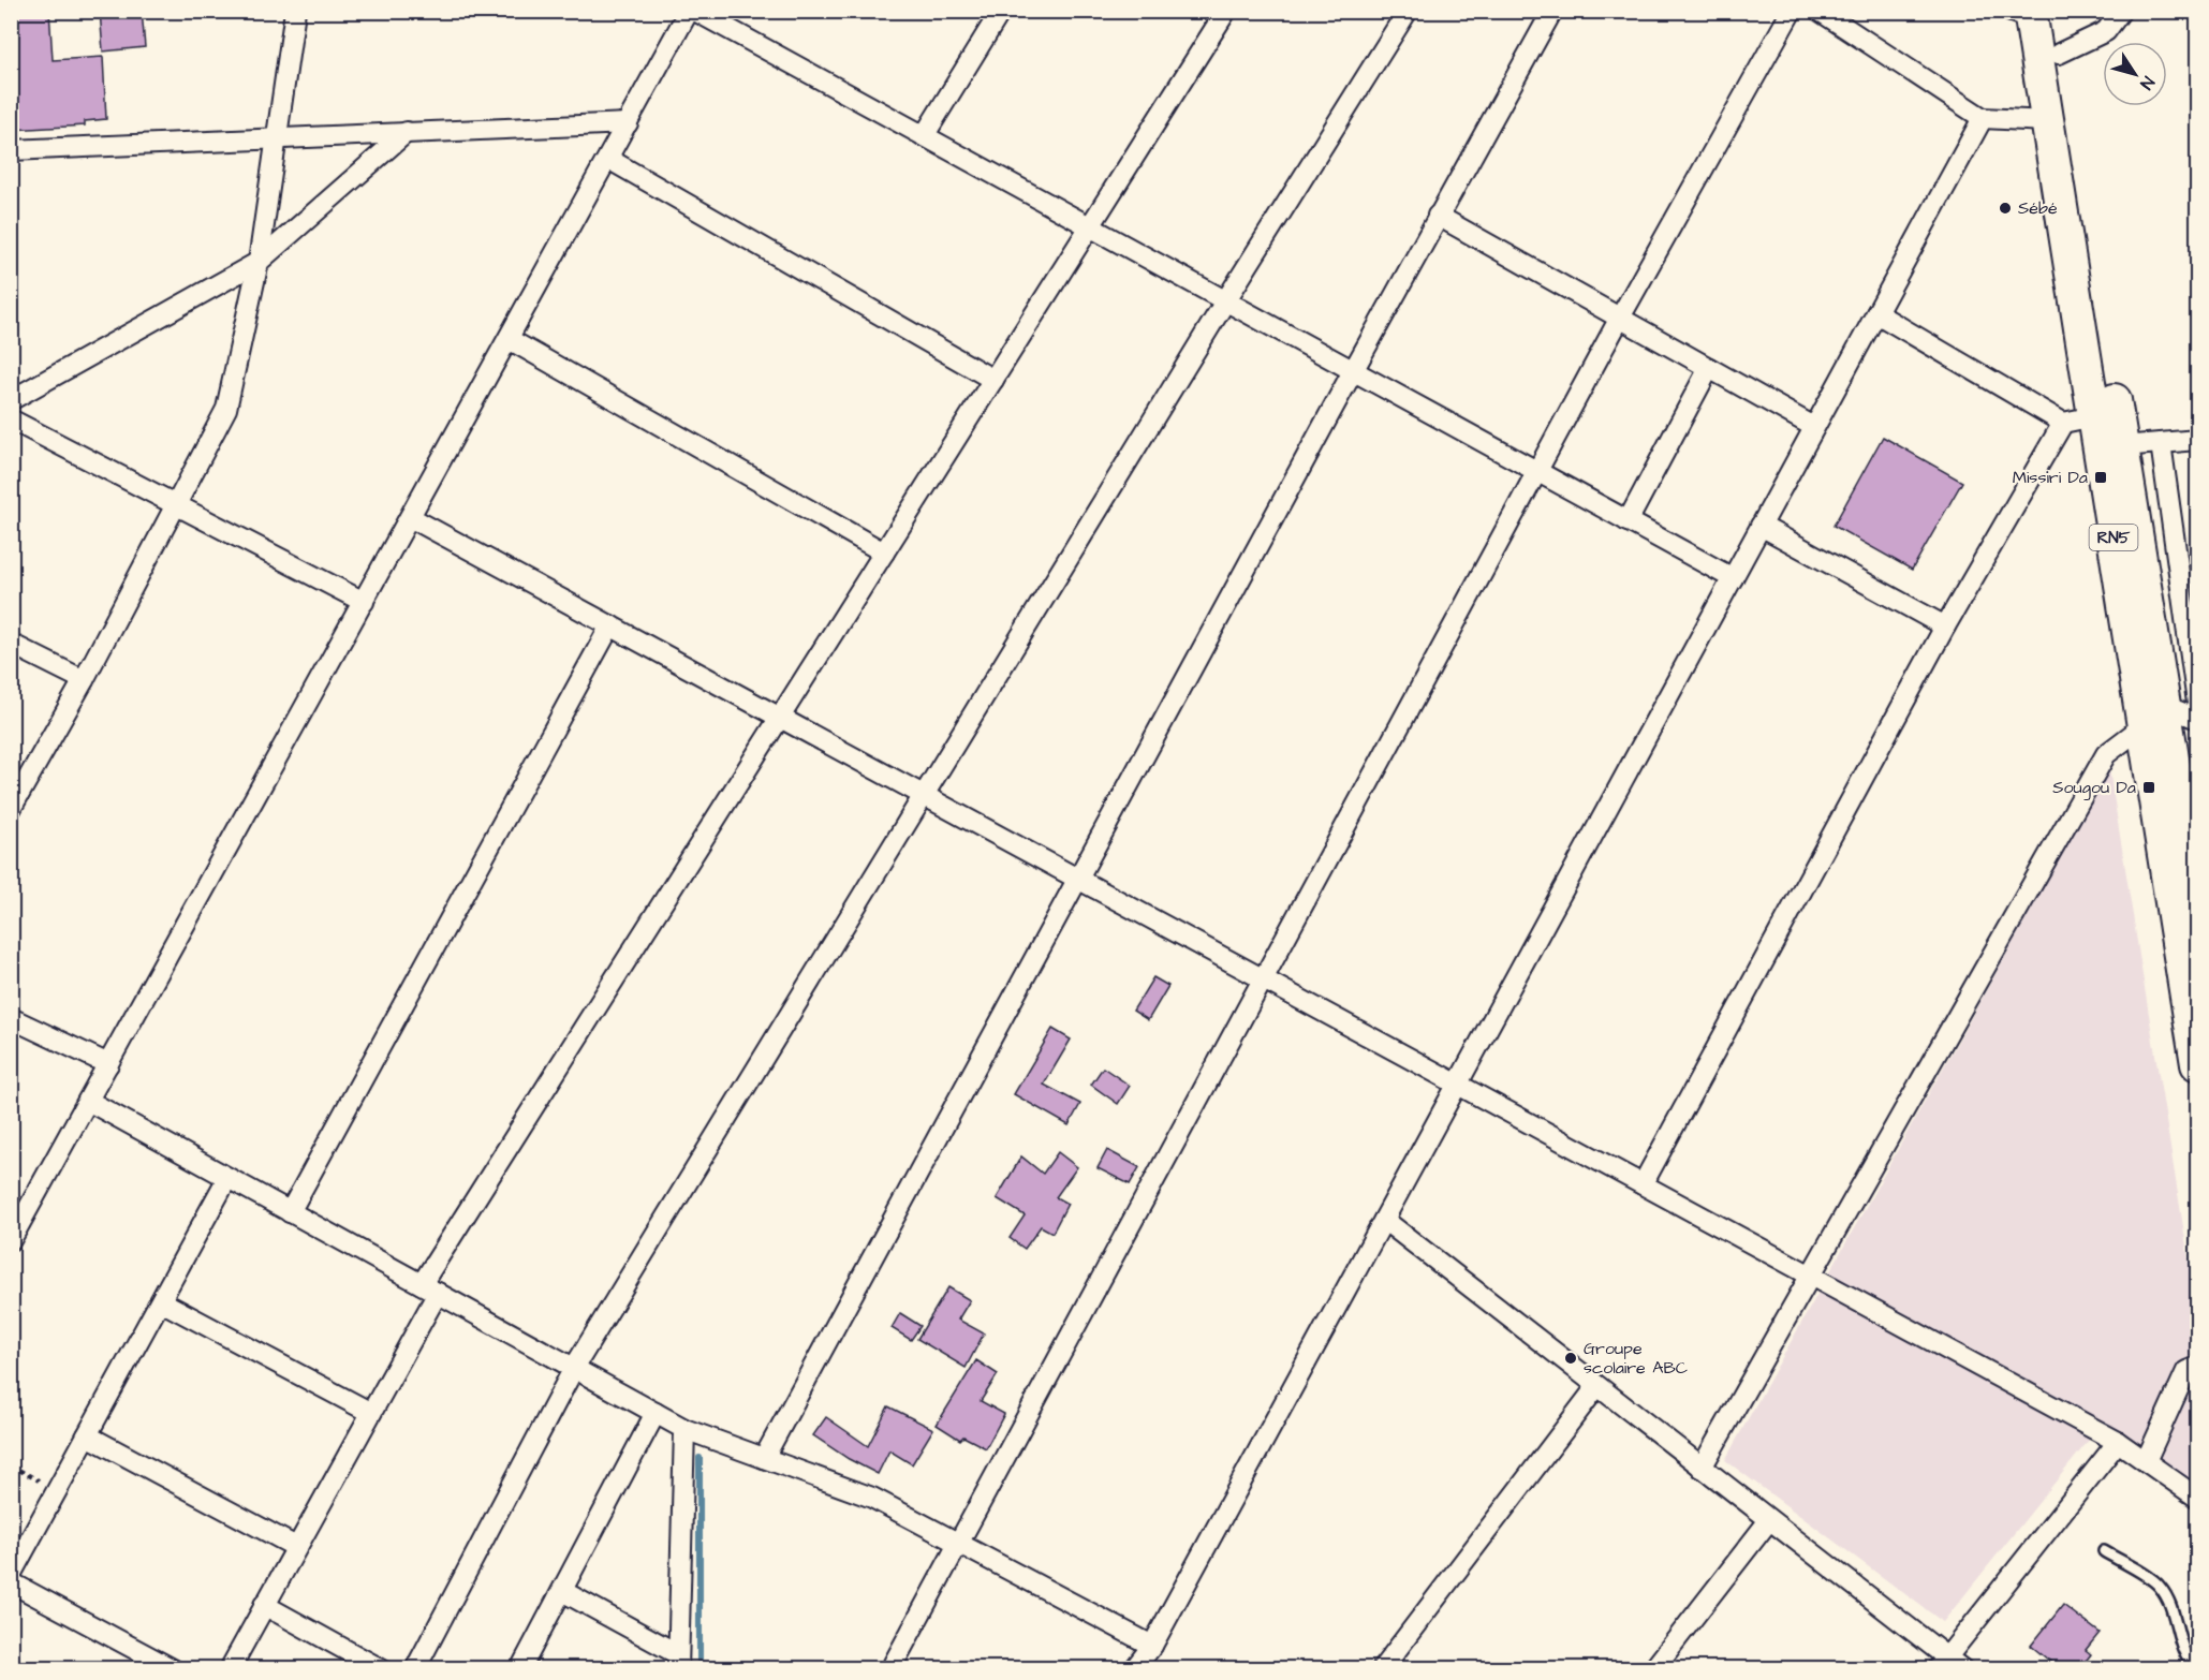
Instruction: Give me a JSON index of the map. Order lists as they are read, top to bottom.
{
  "streets": {
    "highway": ["RN5"]
  },
  "places": {
    "other": ["Sébé", "Groupe scolaire ABC"],
    "transit": ["Missiri Da", "Sougou Da"]
  },
  "north": "bottom right"
}
